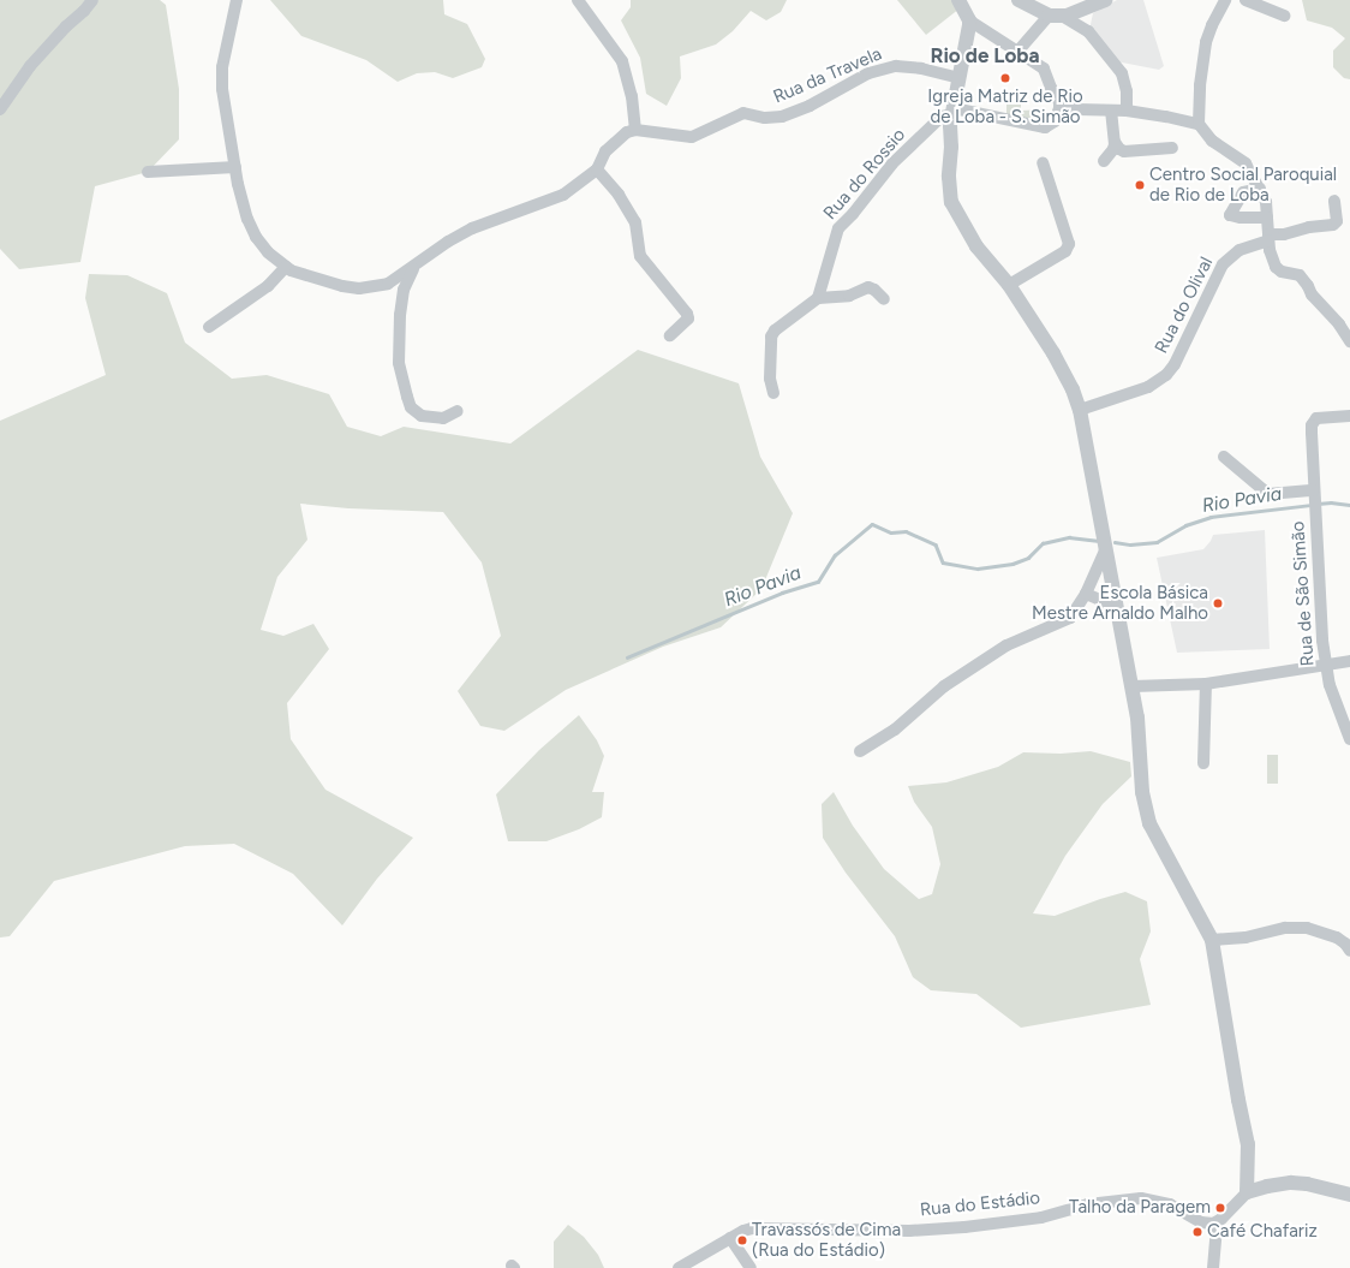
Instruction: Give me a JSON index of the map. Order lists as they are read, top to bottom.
{
  "streets": {
    "street": [
      "Rua da Travela",
      "Rua do Rossio",
      "Rua do Olival",
      "Rua de São Simão",
      "Rua do Estádio"
    ]
  },
  "districts": ["Rio de Loba"],
  "water": ["Rio Pavia"],
  "places": [
    "Igreja Matriz de Rio de Loba - S. Simão",
    "Centro Social Paroquial de Rio de Loba",
    "Escola Básica Mestre Arnaldo Malho",
    "Talho da Paragem",
    "Café Chafariz",
    "Travassós de Cima (Rua do Estádio)"
  ]
}
